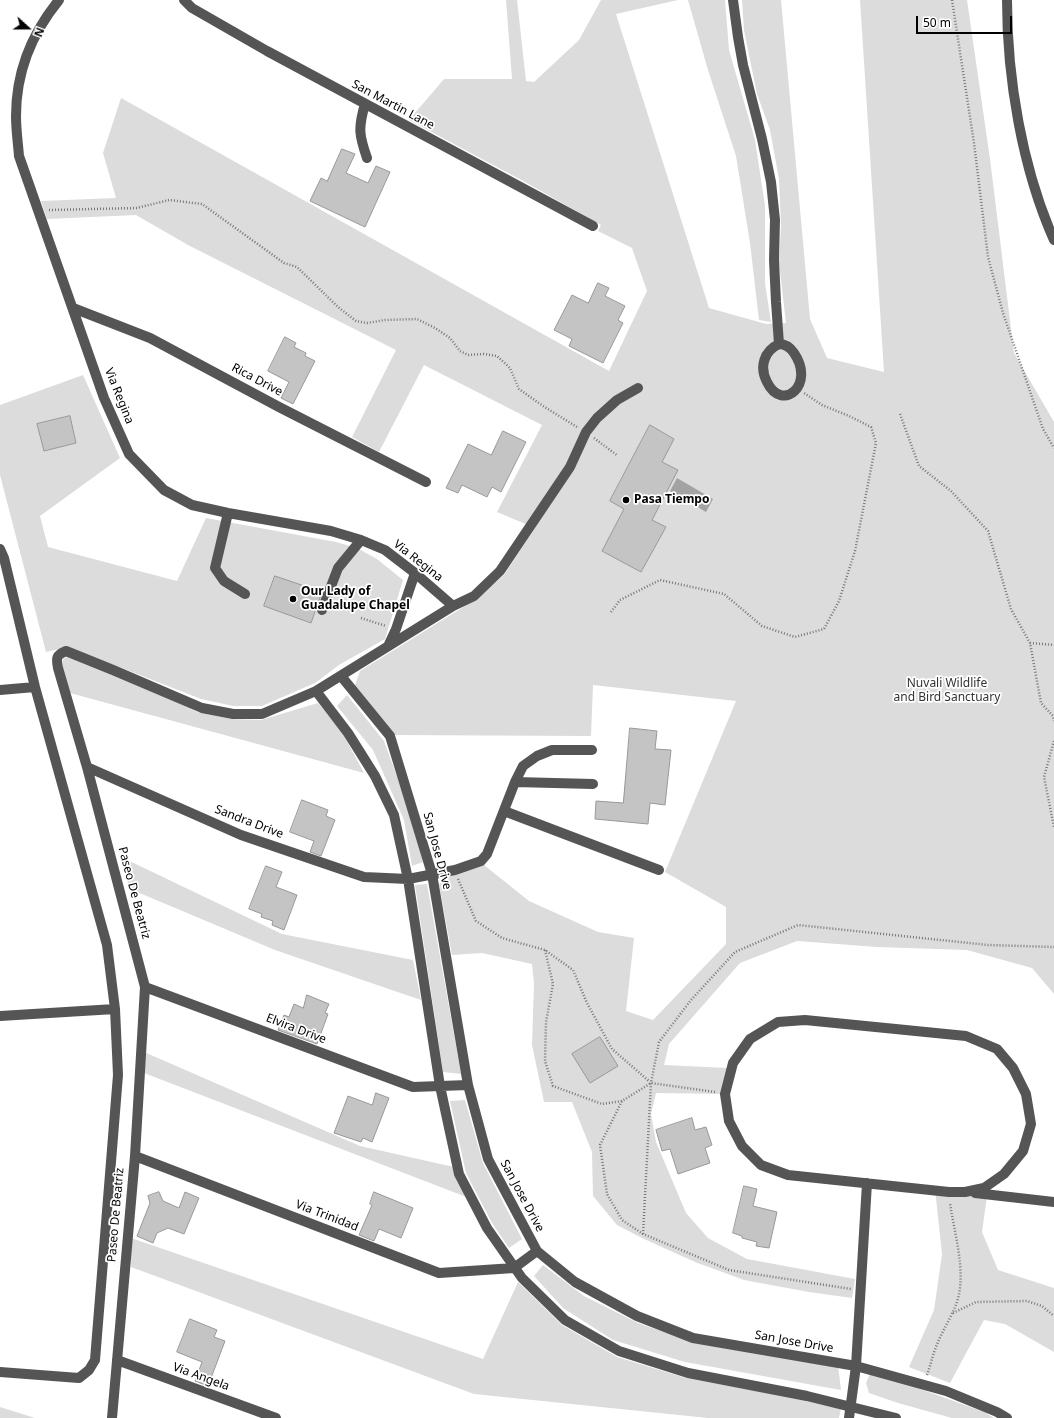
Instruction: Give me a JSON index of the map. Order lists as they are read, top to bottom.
{
  "streets": {
    "street": [
      "San Martin Lane",
      "Rica Drive",
      "Via Regina",
      "Sandra Drive",
      "San Jose Drive",
      "Paseo De Beatriz",
      "Elvira Drive",
      "Via Trinidad",
      "Via Angela"
    ]
  },
  "crossings": [
    ["Rica Drive", "Via Regina"],
    ["Sandra Drive", "San Jose Drive"],
    ["Sandra Drive", "Paseo De Beatriz"],
    ["San Jose Drive", "Elvira Drive"],
    ["Paseo De Beatriz", "Elvira Drive"],
    ["Paseo De Beatriz", "Via Trinidad"],
    ["Paseo De Beatriz", "Via Angela"]
  ],
  "parks": ["Nuvali Wildlife and Bird Sanctuary"],
  "places": ["Pasa Tiempo", "Our Lady of Guadalupe Chapel"],
  "scale_bar": "50 m",
  "north": "right"
}
